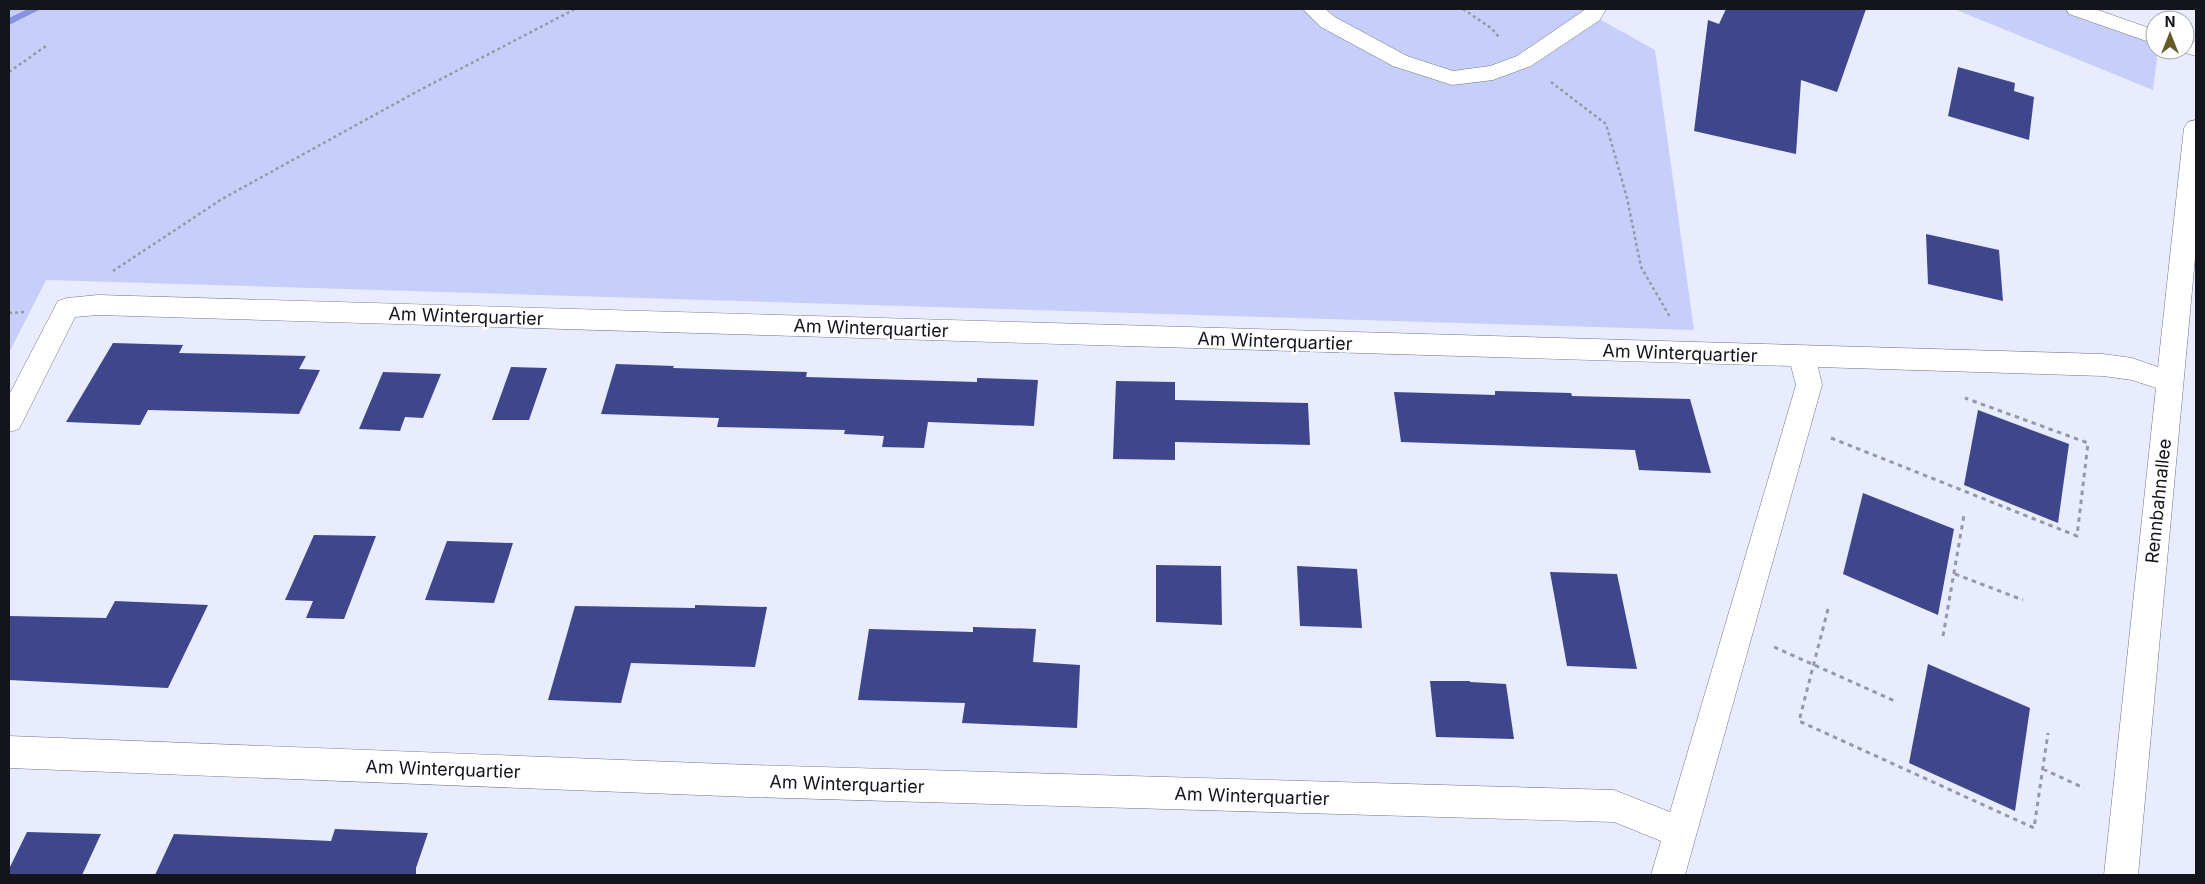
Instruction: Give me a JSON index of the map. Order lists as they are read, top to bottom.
{
  "streets": {
    "street": ["Am Winterquartier", "Rennbahnallee"]
  },
  "crossings": [
    ["Am Winterquartier", "Rennbahnallee"]
  ],
  "north": "top"
}
